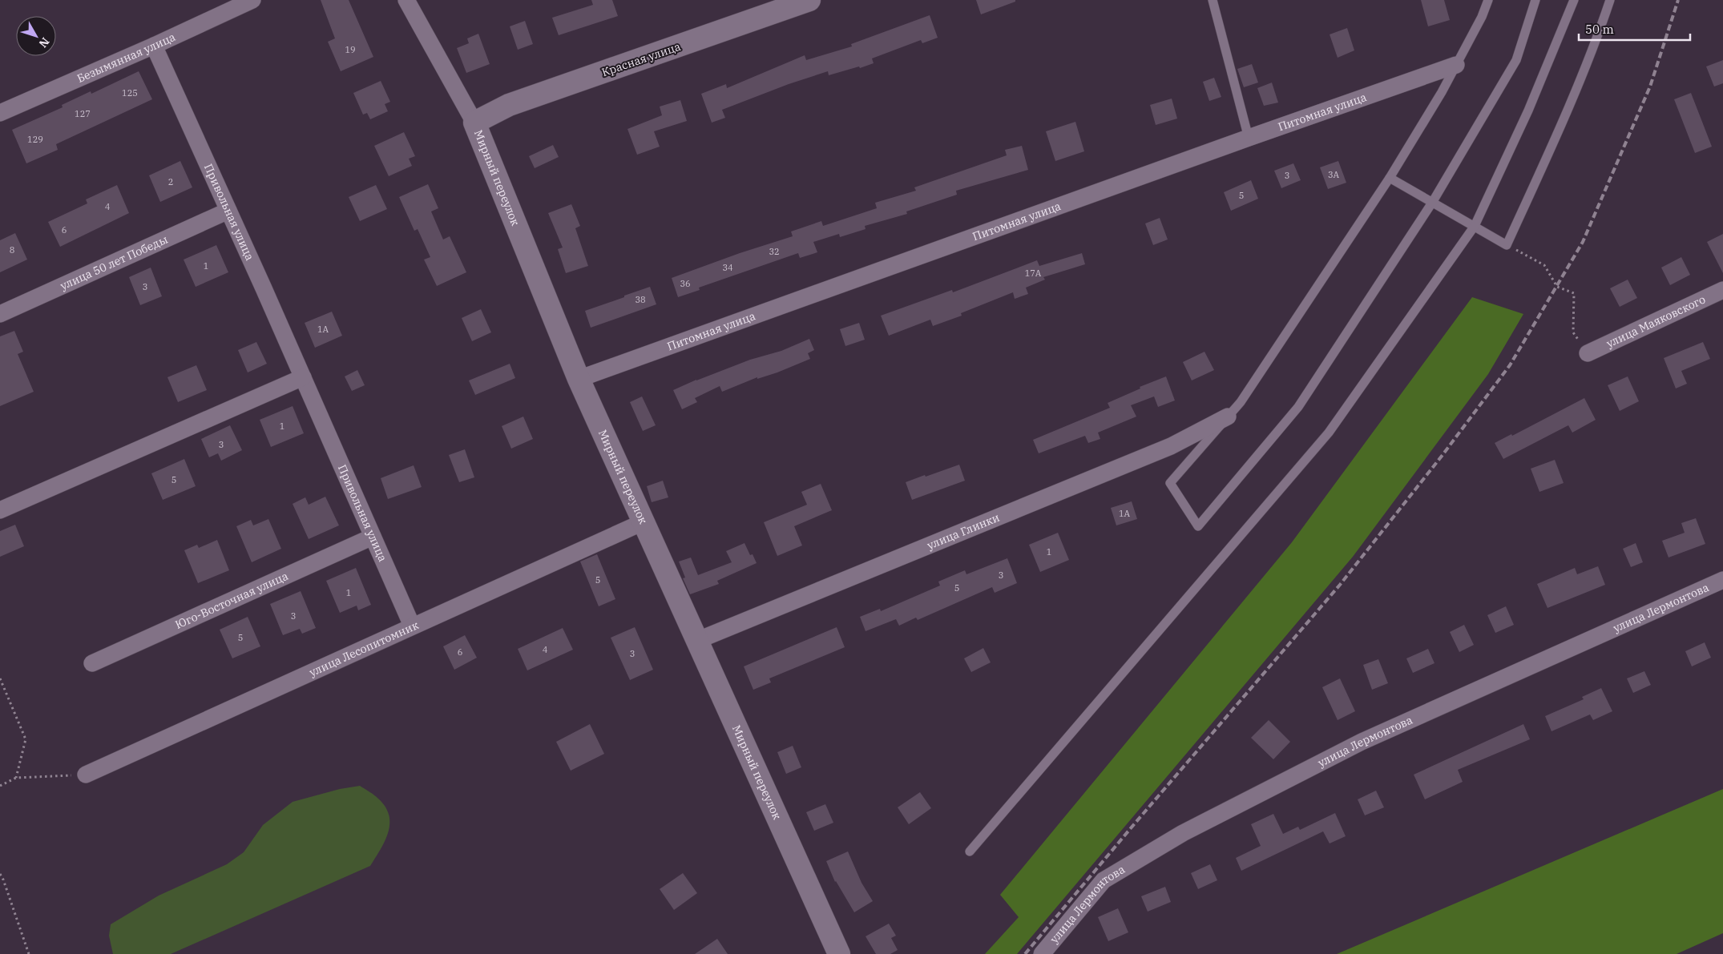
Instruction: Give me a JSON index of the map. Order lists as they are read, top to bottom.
{
  "streets": {
    "street": [
      "Безымянная улица",
      "Красная улица",
      "Питомная улица",
      "Мирный переулок",
      "Привольная улица",
      "улица 50 лет Победы",
      "улица Маяковского",
      "улица Глинки",
      "Юго-Восточная улица",
      "улица Лермонтова",
      "улица Лесопитомник"
    ]
  },
  "crossings": [
    ["Безымянная улица", "Привольная улица"],
    ["Красная улица", "Мирный переулок"],
    ["Питомная улица", "Мирный переулок"],
    ["Мирный переулок", "улица Глинки"],
    ["Мирный переулок", "улица Лесопитомник"],
    ["Привольная улица", "улица 50 лет Победы"],
    ["Привольная улица", "Юго-Восточная улица"],
    ["Привольная улица", "улица Лесопитомник"]
  ],
  "house_numbers": [
    "19",
    "125",
    "127",
    "129",
    "3А",
    "3",
    "2",
    "5",
    "4",
    "6",
    "8",
    "32",
    "1",
    "34",
    "17А",
    "36",
    "3",
    "38",
    "1А",
    "1",
    "3",
    "5",
    "1А",
    "1",
    "3",
    "5",
    "5",
    "1",
    "3",
    "5",
    "4",
    "6",
    "3"
  ],
  "scale_bar": "50 m",
  "north": "bottom right"
}
